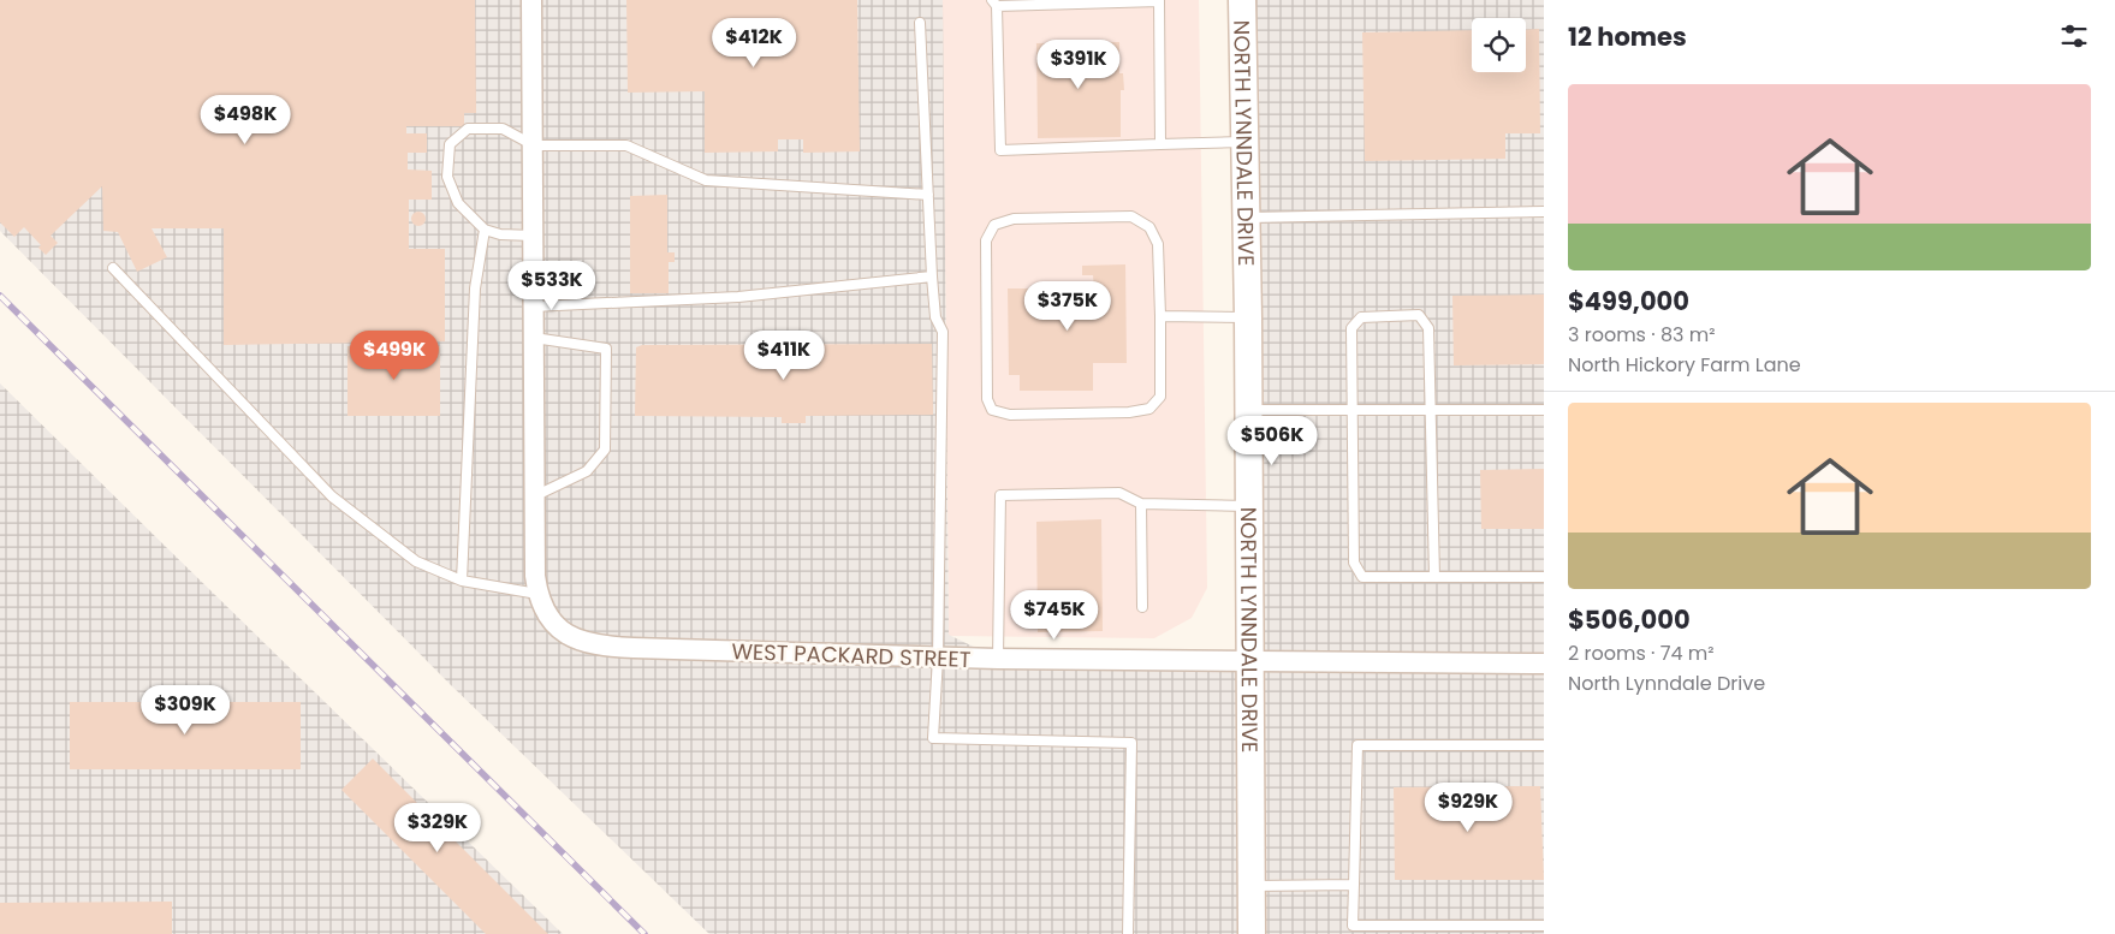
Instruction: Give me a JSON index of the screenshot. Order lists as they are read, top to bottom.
{
  "streets": {
    "main road": ["NORTH LYNNDALE DRIVE"],
    "street": ["WEST PACKARD STREET"]
  },
  "crossings": [
    ["NORTH LYNNDALE DRIVE", "WEST PACKARD STREET"]
  ],
  "page": {
    "heading": "12 homes",
    "price": [
      "$412K",
      "$391K",
      "$498K",
      "$533K",
      "$375K",
      "$499K",
      "$411K",
      "$506K",
      "$745K",
      "$309K",
      "$929K",
      "$329K"
    ],
    "list": [
      {
        "name": "$499,000",
        "note": "3 rooms · 83 m² · North Hickory Farm Lane"
      },
      {
        "name": "$506,000",
        "note": "2 rooms · 74 m² · North Lynndale Drive"
      }
    ]
  }
}
